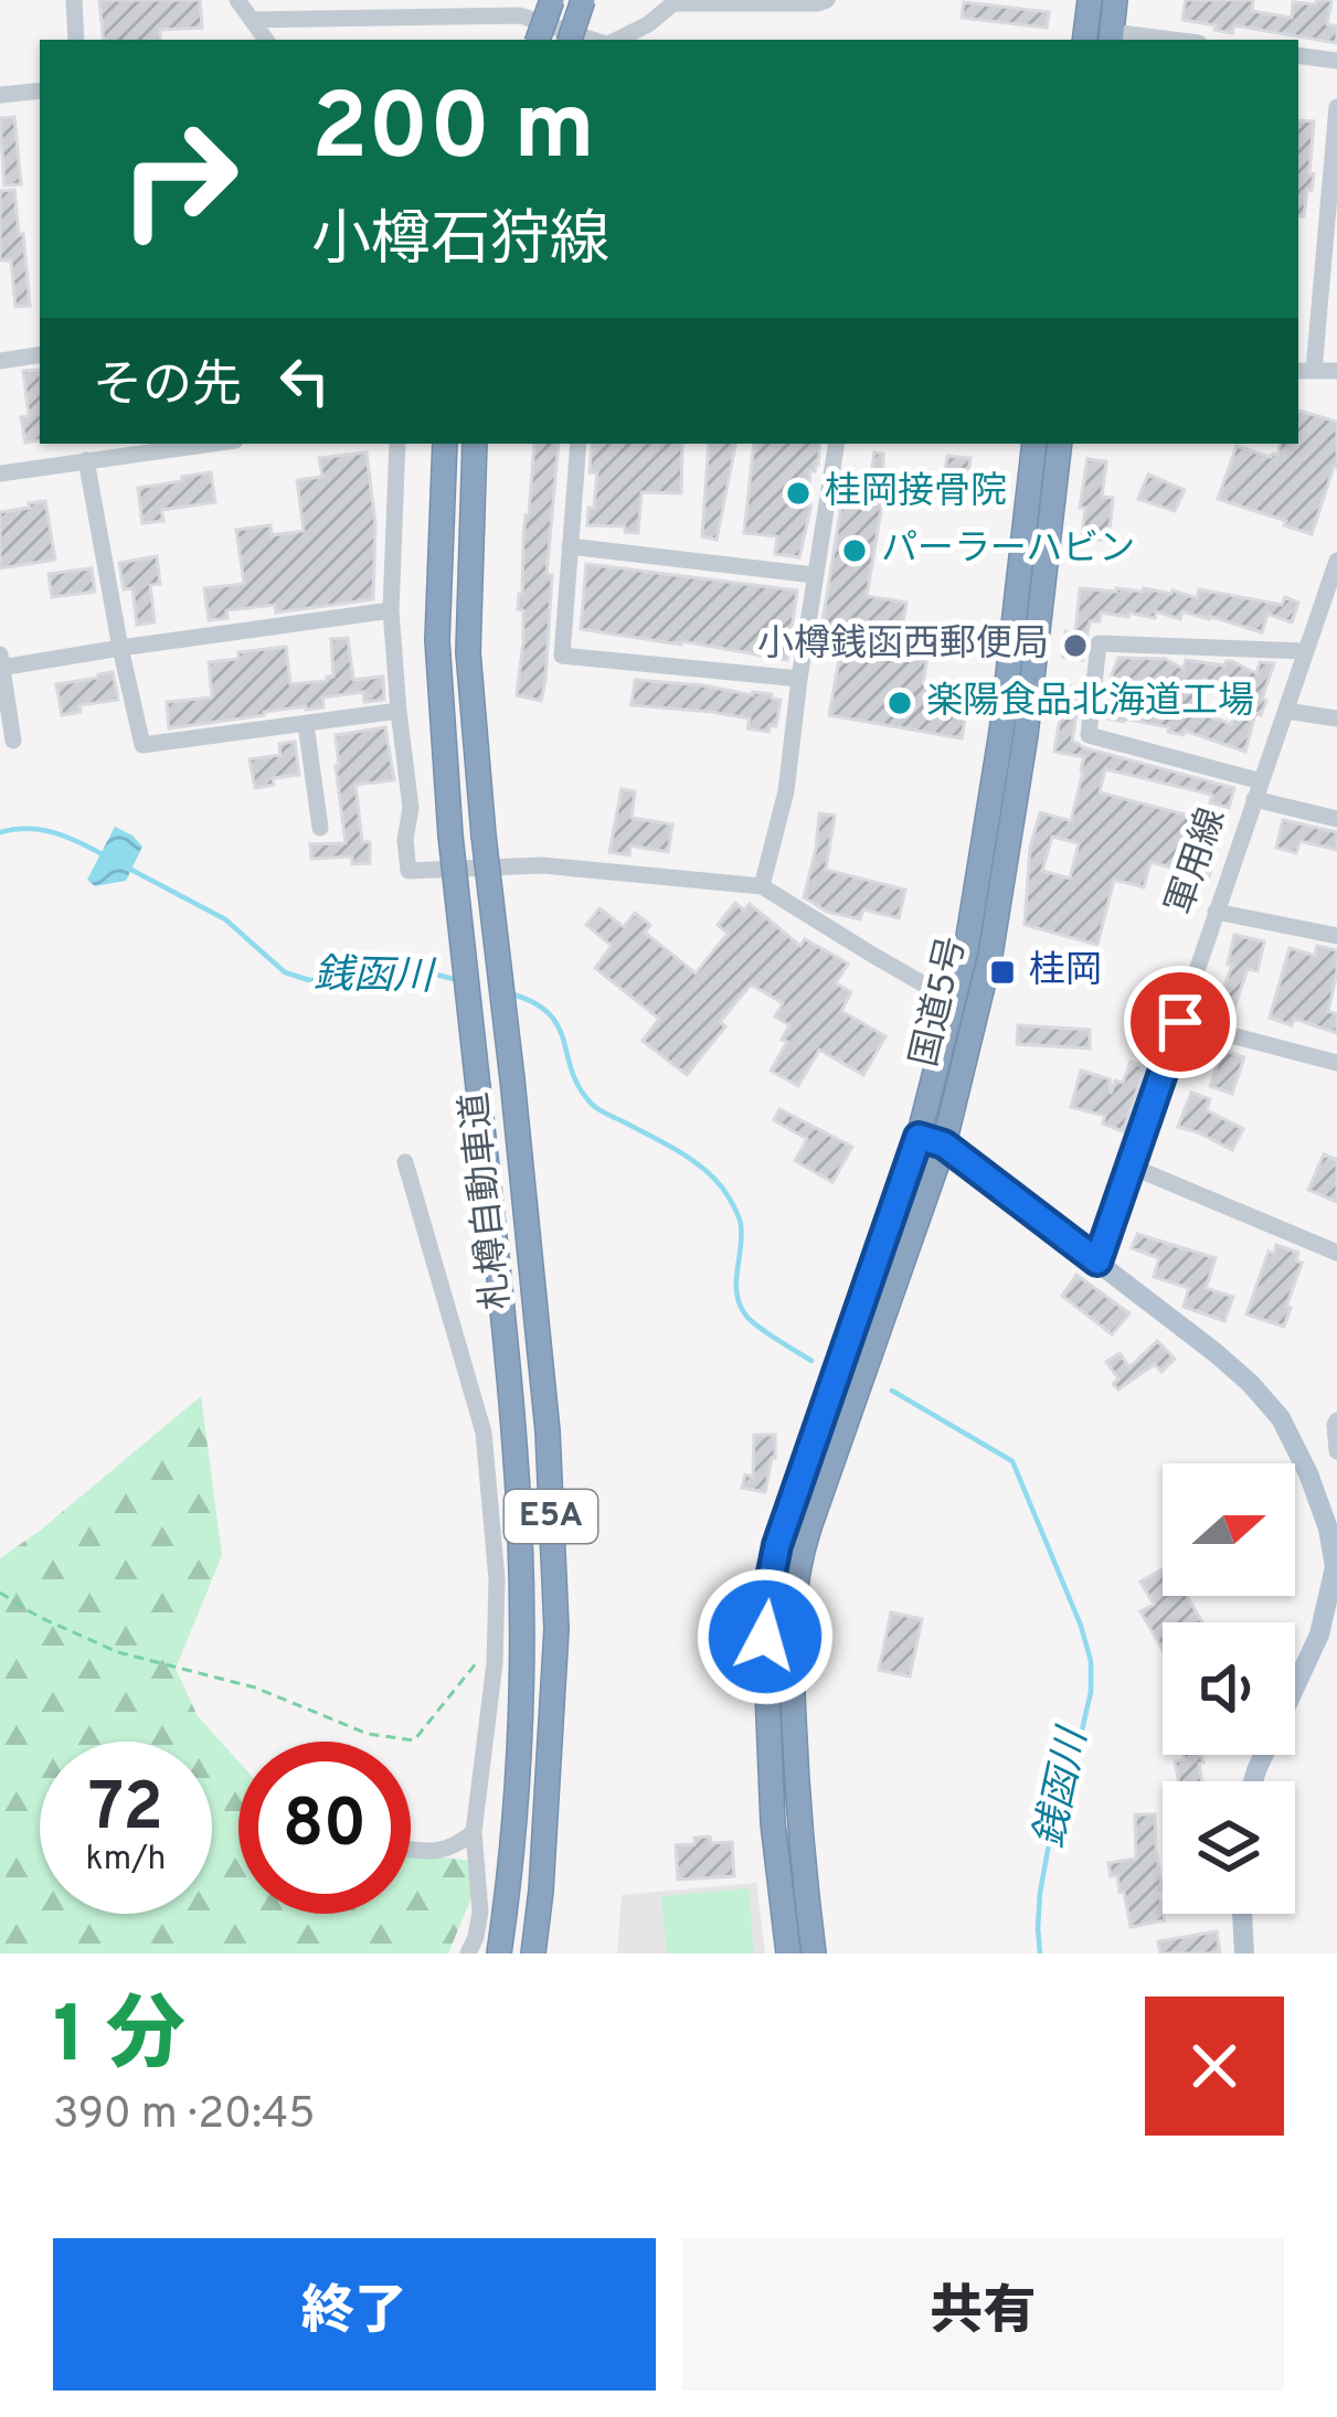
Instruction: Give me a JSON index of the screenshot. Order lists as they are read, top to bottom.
{
  "streets": {
    "highway": ["国道5号", "札樽自動車道", "E5A"],
    "street": ["軍用線"]
  },
  "water": ["銭函川"],
  "places": {
    "other": [
      "桂岡接骨院",
      "パーラーハビン",
      "小樽銭函西郵便局",
      "楽陽食品北海道工場"
    ],
    "transit": ["桂岡"]
  },
  "north": "right",
  "page": {
    "turn": ["200 m", "小樽石狩線"],
    "then": "その先",
    "speed": "72 km/h",
    "limit": "80",
    "heading": ["1 分", "390 m · 20:45"],
    "buttons": ["終了", "共有"]
  }
}
